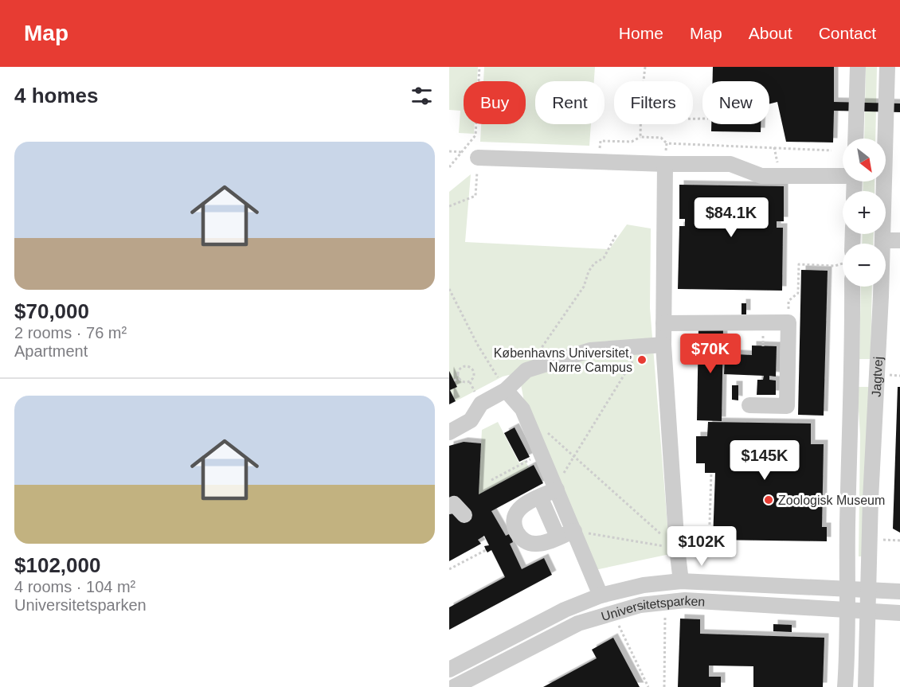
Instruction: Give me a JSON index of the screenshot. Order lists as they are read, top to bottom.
{
  "streets": {
    "street": ["Jagtvej", "Universitetsparken"]
  },
  "crossings": [
    ["Jagtvej", "Universitetsparken"]
  ],
  "places": ["Københavns Universitet, Nørre Campus", "Zoologisk Museum"],
  "north": "bottom right",
  "page": {
    "header": "Map",
    "nav": [
      "Home",
      "Map",
      "About",
      "Contact"
    ],
    "heading": "4 homes",
    "chip": [
      "Buy",
      "Rent",
      "Filters",
      "New"
    ],
    "list": [
      {
        "name": "$70,000",
        "note": "2 rooms · 76 m² · Apartment"
      },
      {
        "name": "$102,000",
        "note": "4 rooms · 104 m² · Universitetsparken"
      }
    ],
    "map_buttons": ["+", "−"],
    "price": [
      "$84.1K",
      "$70K",
      "$145K",
      "$102K"
    ]
  }
}
